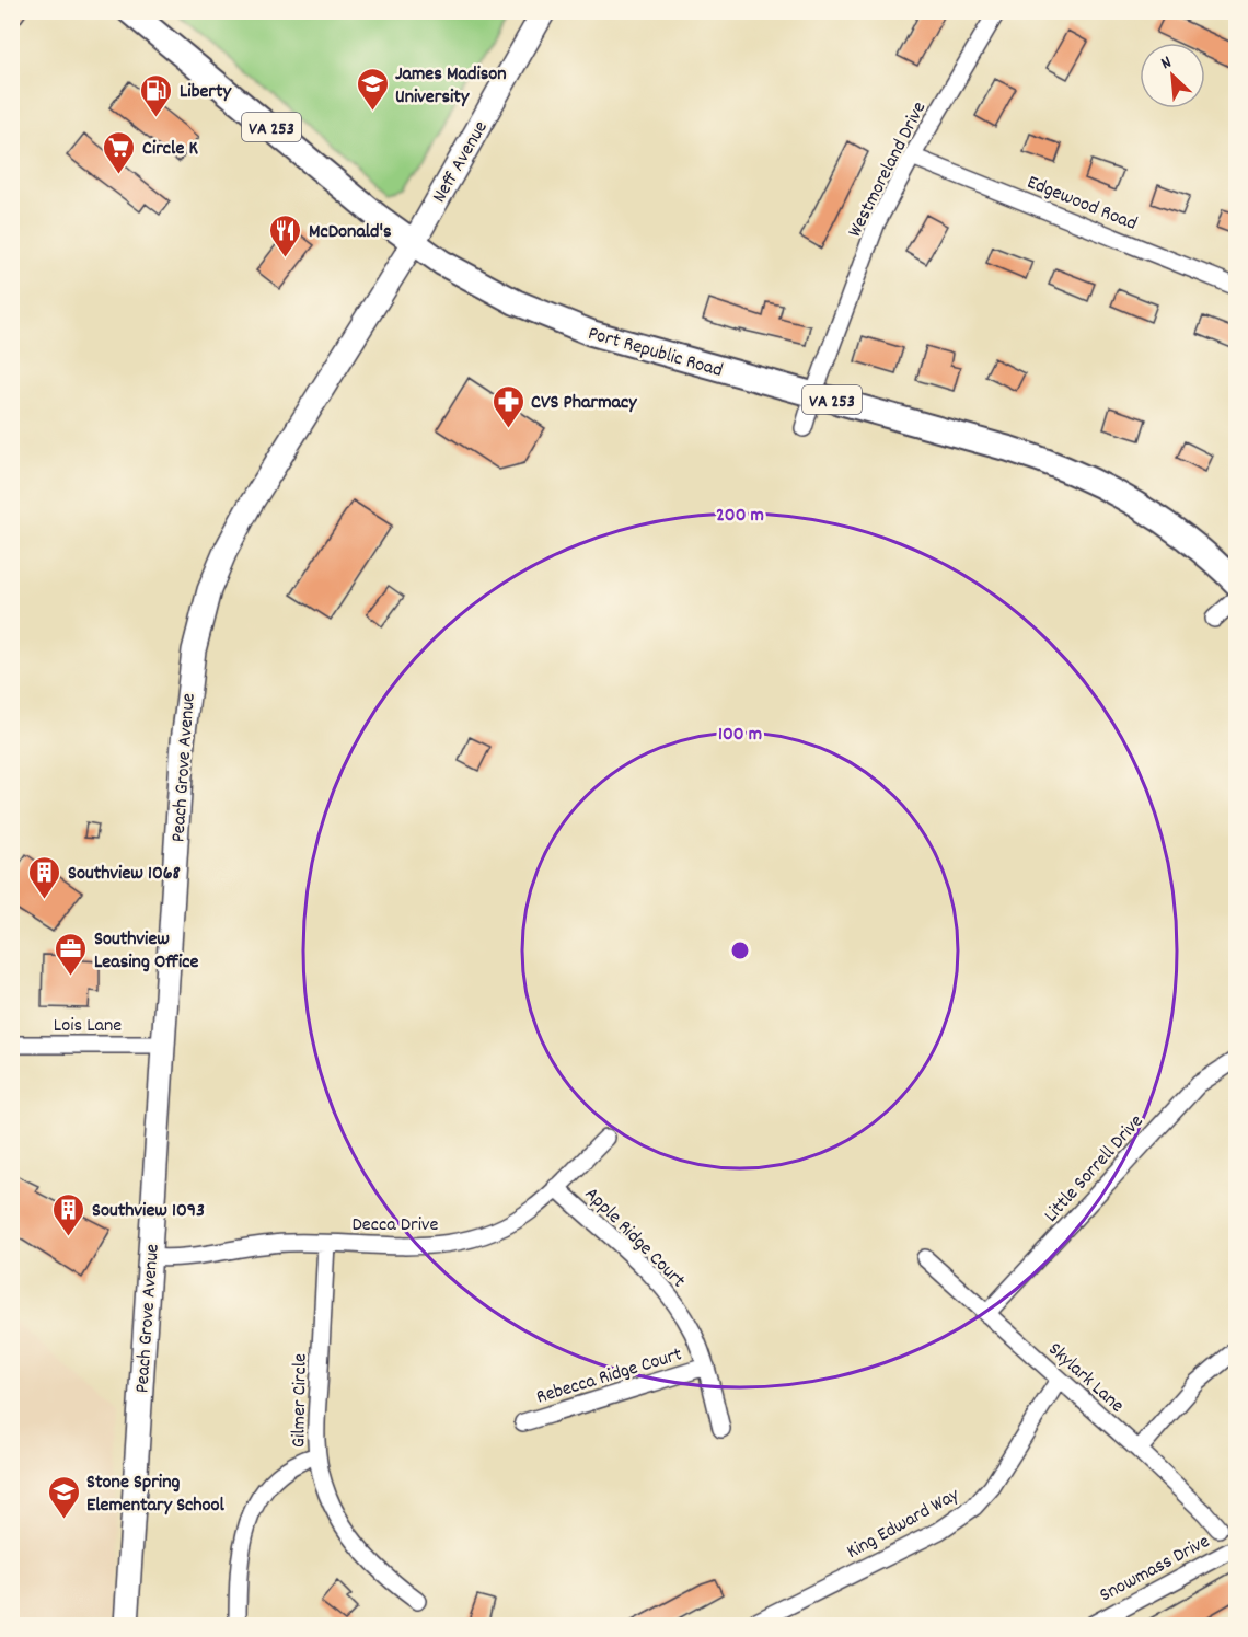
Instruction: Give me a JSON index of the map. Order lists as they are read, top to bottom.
{
  "streets": {
    "main road": [
      "VA 253",
      "Neff Avenue",
      "Port Republic Road",
      "Peach Grove Avenue"
    ],
    "street": [
      "Westmoreland Drive",
      "Edgewood Road",
      "Lois Lane",
      "Little Sorrell Drive",
      "Decca Drive",
      "Apple Ridge Court",
      "Rebecca Ridge Court",
      "Skylark Lane",
      "Gilmer Circle",
      "King Edward Way",
      "Snowmass Drive"
    ]
  },
  "crossings": [
    ["Neff Avenue", "Port Republic Road"],
    ["Neff Avenue", "Peach Grove Avenue"],
    ["Westmoreland Drive", "Edgewood Road"],
    ["Westmoreland Drive", "Port Republic Road"],
    ["Port Republic Road", "Peach Grove Avenue"],
    ["Peach Grove Avenue", "Lois Lane"],
    ["Peach Grove Avenue", "Decca Drive"],
    ["Little Sorrell Drive", "Skylark Lane"],
    ["Decca Drive", "Apple Ridge Court"],
    ["Decca Drive", "Gilmer Circle"],
    ["Apple Ridge Court", "Rebecca Ridge Court"],
    ["Skylark Lane", "King Edward Way"]
  ],
  "places": {
    "school or university": ["James Madison University", "Stone Spring Elementary School"],
    "fuel station": ["Liberty"],
    "supermarket": ["Circle K"],
    "restaurant": ["McDonald's"],
    "pharmacy": ["CVS Pharmacy"],
    "building": ["Southview 1068", "Southview 1093"],
    "office": ["Southview Leasing Office"]
  },
  "north": "top left",
  "rings": ["200 m", "100 m"]
}
